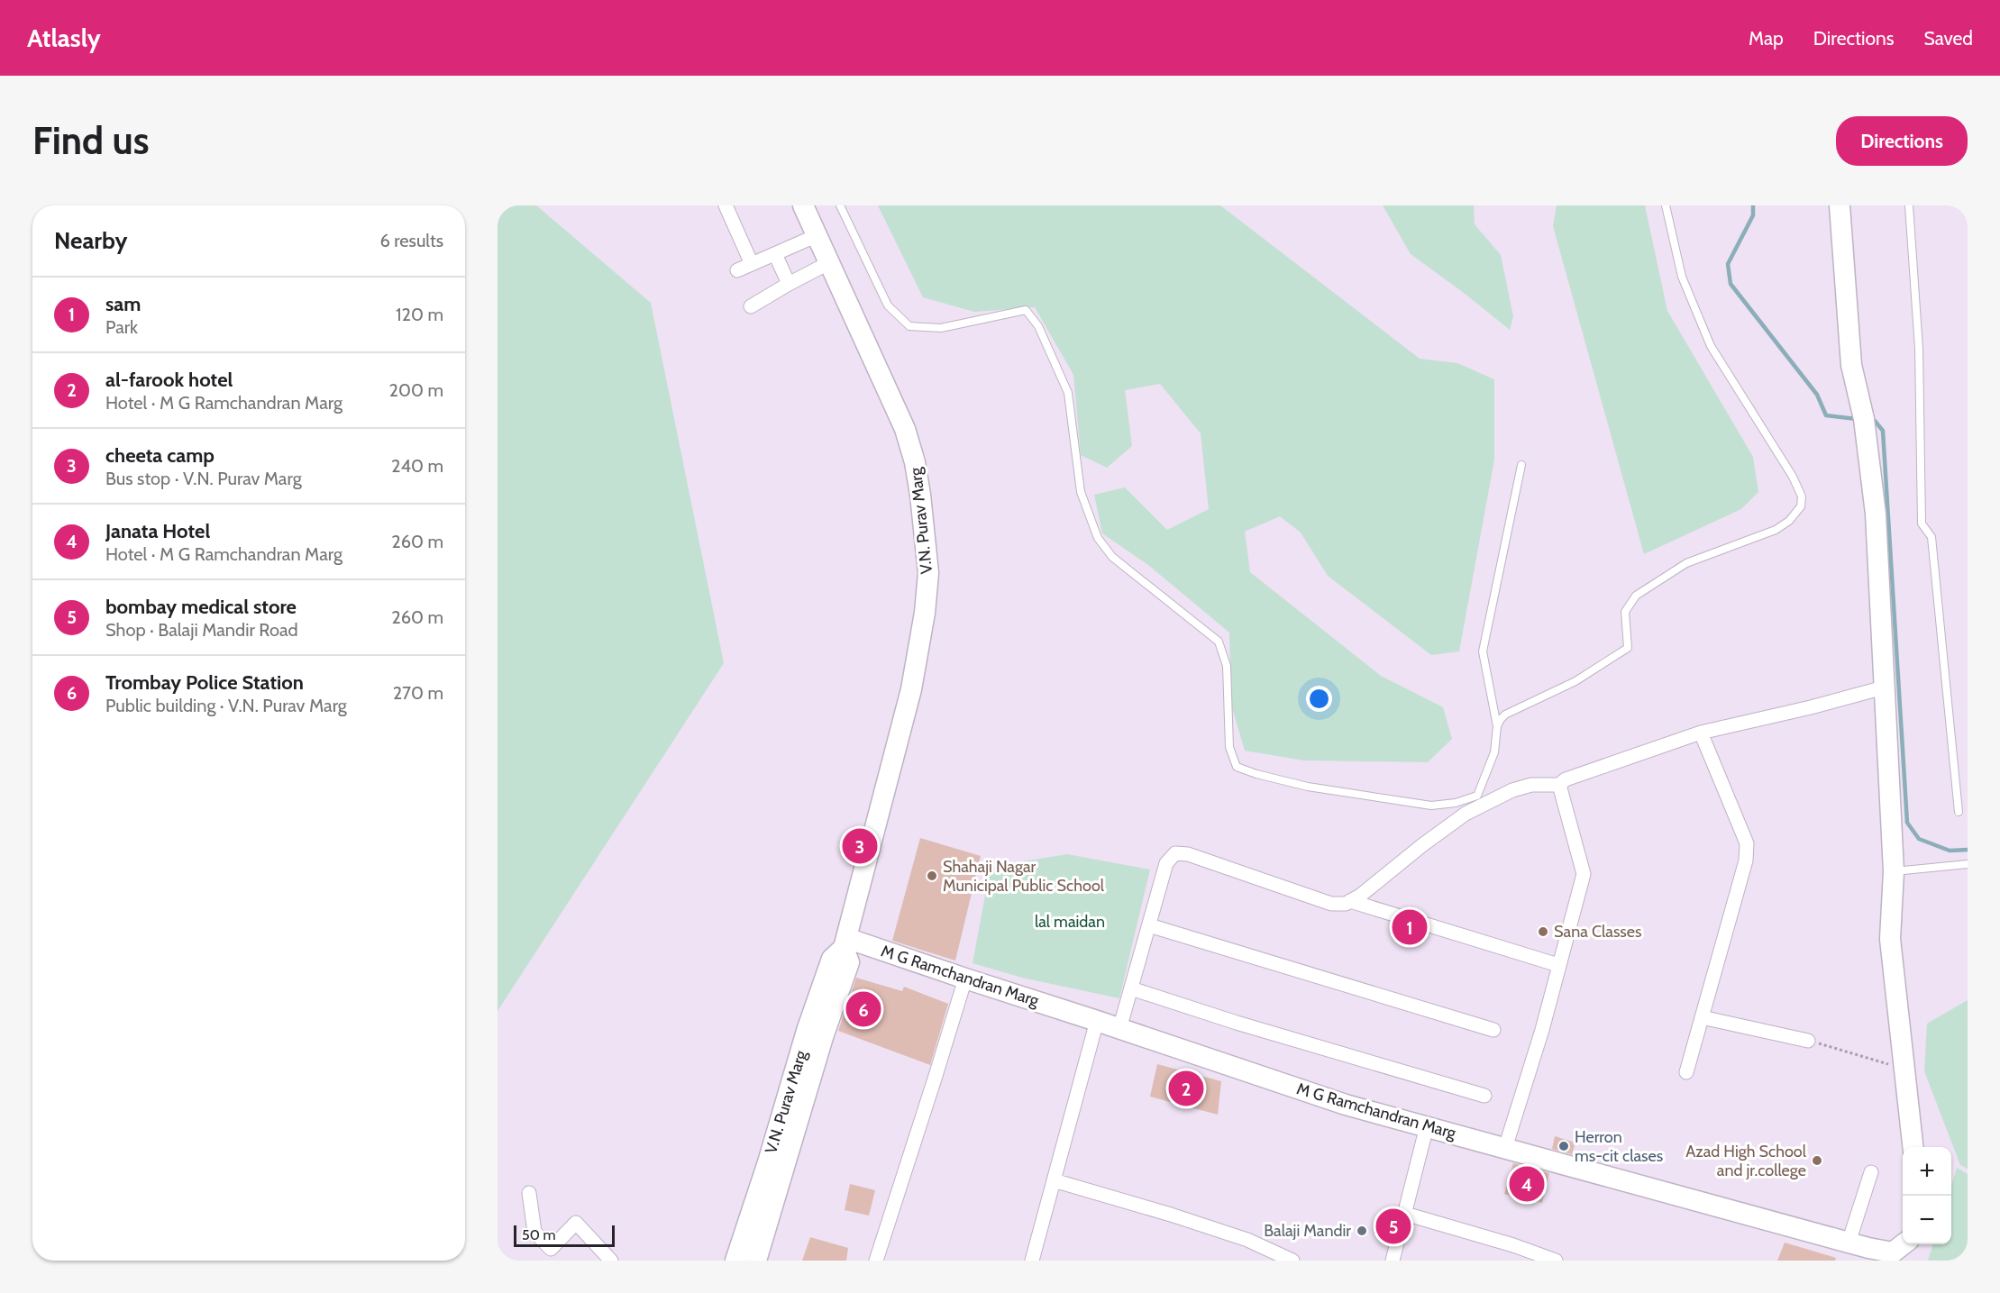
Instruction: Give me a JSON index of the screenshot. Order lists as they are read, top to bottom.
{
  "streets": {
    "street": ["V.N. Purav Marg", "M G Ramchandran Marg"]
  },
  "crossings": [
    ["V.N. Purav Marg", "M G Ramchandran Marg"]
  ],
  "parks": ["lal maidan"],
  "places": [
    "Shahaji Nagar Municipal Public School",
    "Sana Classes",
    "Herron ms-cit clases",
    "Azad High School and jr.college",
    "Balaji Mandir"
  ],
  "scale_bar": "50 m",
  "page": {
    "header": "Atlasly",
    "nav": ["Map", "Directions", "Saved"],
    "buttons": "Directions",
    "title": "Find us",
    "heading": ["Nearby", "6 results"],
    "list": [
      {
        "mark": "1",
        "name": "sam",
        "note": "Park",
        "value": "120 m"
      },
      {
        "mark": "2",
        "name": "al-farook hotel",
        "note": "Hotel · M G Ramchandran Marg",
        "value": "200 m"
      },
      {
        "mark": "3",
        "name": "cheeta camp",
        "note": "Bus stop · V.N. Purav Marg",
        "value": "240 m"
      },
      {
        "mark": "4",
        "name": "Janata Hotel",
        "note": "Hotel · M G Ramchandran Marg",
        "value": "260 m"
      },
      {
        "mark": "5",
        "name": "bombay medical store",
        "note": "Shop · Balaji Mandir Road",
        "value": "260 m"
      },
      {
        "mark": "6",
        "name": "Trombay Police Station",
        "note": "Public building · V.N. Purav Marg",
        "value": "270 m"
      }
    ],
    "pins": [
      "3",
      "1",
      "6",
      "2",
      "4",
      "5"
    ],
    "map_buttons": ["+", "−"],
    "scale": "50 m"
  }
}
